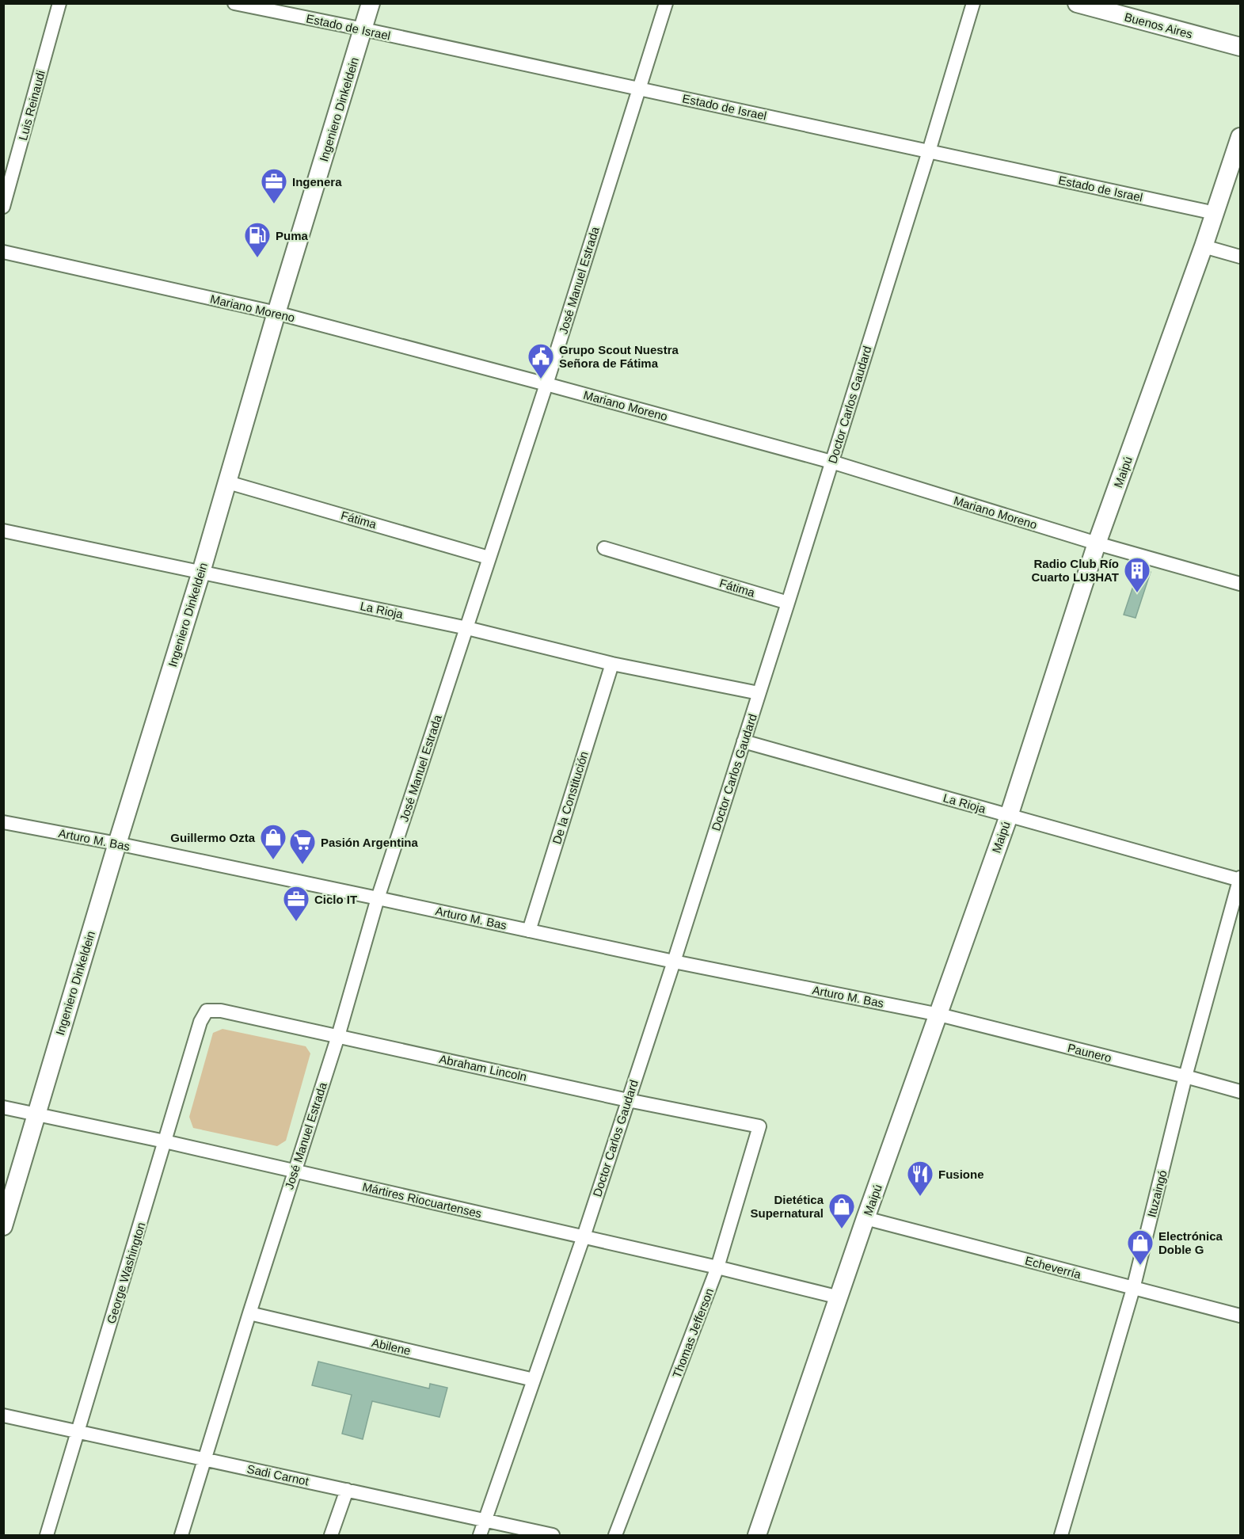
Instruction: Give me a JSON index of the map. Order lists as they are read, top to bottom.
{
  "streets": {
    "main road": ["Buenos Aires", "Ingeniero Dinkeldein", "Maipú"],
    "street": [
      "Estado de Israel",
      "Luis Reinaudi",
      "José Manuel Estrada",
      "Mariano Moreno",
      "Doctor Carlos Gaudard",
      "Fátima",
      "La Rioja",
      "De la Constitución",
      "Arturo M. Bas",
      "Paunero",
      "Abraham Lincoln",
      "Ituzaingó",
      "Mártires Riocuartenses",
      "Echeverría",
      "George Washington",
      "Thomas Jefferson",
      "Abilene",
      "Sadi Carnot"
    ]
  },
  "crossings": [
    ["Estado de Israel", "Ingeniero Dinkeldein"],
    ["Estado de Israel", "José Manuel Estrada"],
    ["Estado de Israel", "Doctor Carlos Gaudard"],
    ["Estado de Israel", "Maipú"],
    ["Ingeniero Dinkeldein", "Mariano Moreno"],
    ["Ingeniero Dinkeldein", "Fátima"],
    ["Ingeniero Dinkeldein", "La Rioja"],
    ["Ingeniero Dinkeldein", "Arturo M. Bas"],
    ["Ingeniero Dinkeldein", "Mártires Riocuartenses"],
    ["José Manuel Estrada", "Mariano Moreno"],
    ["José Manuel Estrada", "Fátima"],
    ["José Manuel Estrada", "La Rioja"],
    ["José Manuel Estrada", "Arturo M. Bas"],
    ["José Manuel Estrada", "Abraham Lincoln"],
    ["José Manuel Estrada", "Mártires Riocuartenses"],
    ["José Manuel Estrada", "Abilene"],
    ["José Manuel Estrada", "Sadi Carnot"],
    ["Mariano Moreno", "Doctor Carlos Gaudard"],
    ["Mariano Moreno", "Maipú"],
    ["Doctor Carlos Gaudard", "Fátima"],
    ["Doctor Carlos Gaudard", "La Rioja"],
    ["Doctor Carlos Gaudard", "Arturo M. Bas"],
    ["Doctor Carlos Gaudard", "Abraham Lincoln"],
    ["Doctor Carlos Gaudard", "Mártires Riocuartenses"],
    ["Doctor Carlos Gaudard", "Abilene"],
    ["Doctor Carlos Gaudard", "Sadi Carnot"],
    ["Maipú", "La Rioja"],
    ["Maipú", "Arturo M. Bas"],
    ["Maipú", "Paunero"],
    ["Maipú", "Mártires Riocuartenses"],
    ["Maipú", "Echeverría"],
    ["La Rioja", "De la Constitución"],
    ["La Rioja", "Ituzaingó"],
    ["De la Constitución", "Arturo M. Bas"],
    ["Arturo M. Bas", "Paunero"],
    ["Paunero", "Ituzaingó"],
    ["Abraham Lincoln", "George Washington"],
    ["Abraham Lincoln", "Thomas Jefferson"],
    ["Ituzaingó", "Echeverría"],
    ["Mártires Riocuartenses", "George Washington"],
    ["Mártires Riocuartenses", "Thomas Jefferson"],
    ["George Washington", "Sadi Carnot"]
  ],
  "places": {
    "office": ["Ingenera", "Ciclo IT"],
    "fuel station": ["Puma"],
    "public building": ["Grupo Scout Nuestra Señora de Fátima"],
    "building": ["Radio Club Río Cuarto LU3HAT"],
    "shop": ["Guillermo Ozta", "Dietética Supernatural", "Electrónica Doble G"],
    "supermarket": ["Pasión Argentina"],
    "restaurant": ["Fusione"]
  }
}
